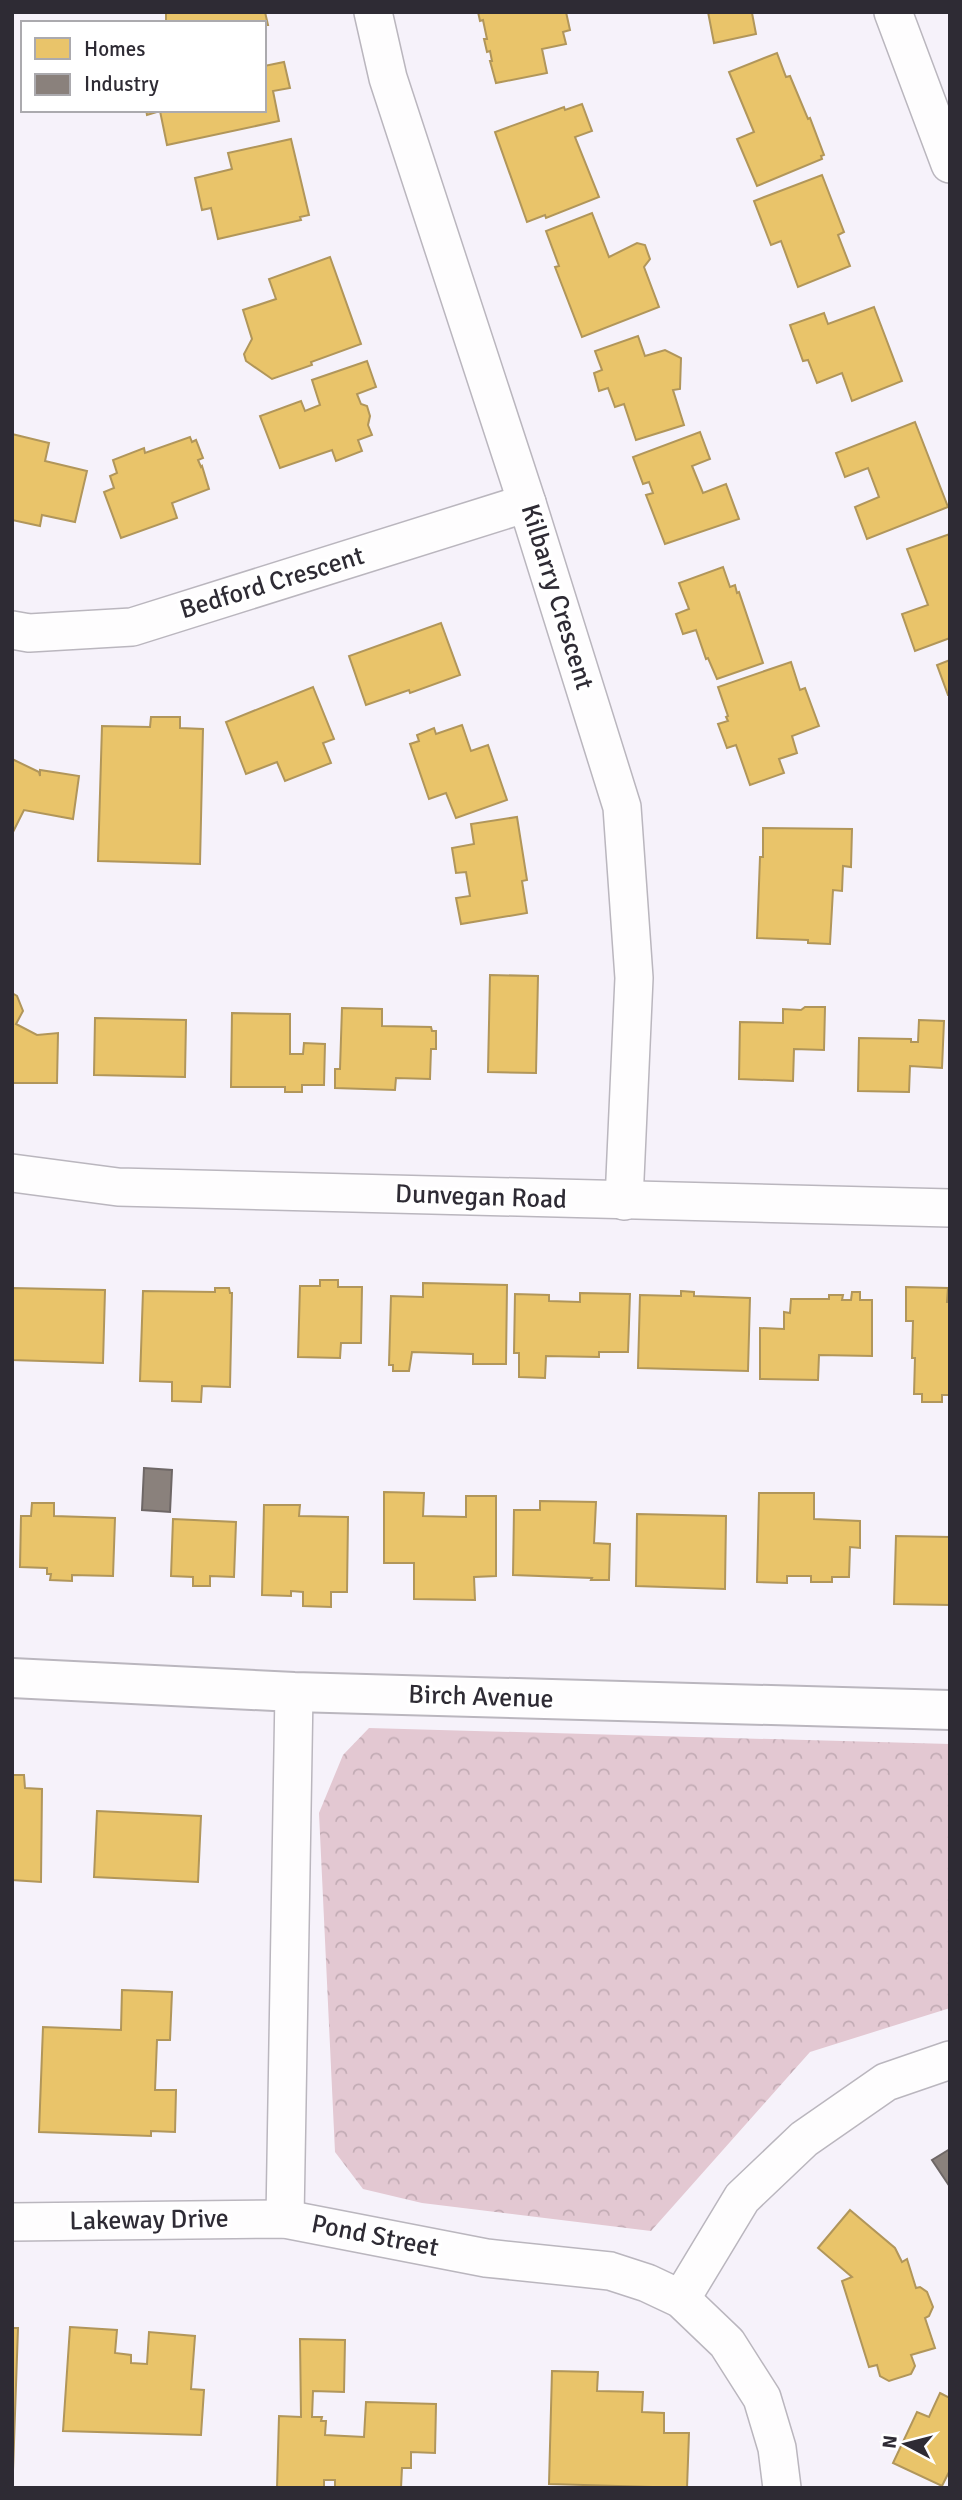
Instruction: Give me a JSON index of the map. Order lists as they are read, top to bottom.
{
  "streets": {
    "street": [
      "Bedford Crescent",
      "Kilbarry Crescent",
      "Dunvegan Road",
      "Birch Avenue",
      "Lakeway Drive",
      "Pond Street"
    ]
  },
  "crossings": [
    ["Bedford Crescent", "Kilbarry Crescent"],
    ["Kilbarry Crescent", "Dunvegan Road"],
    ["Birch Avenue", "Pond Street"],
    ["Lakeway Drive", "Pond Street"]
  ],
  "legend": ["Homes", "Industry"],
  "north": "left"
}
